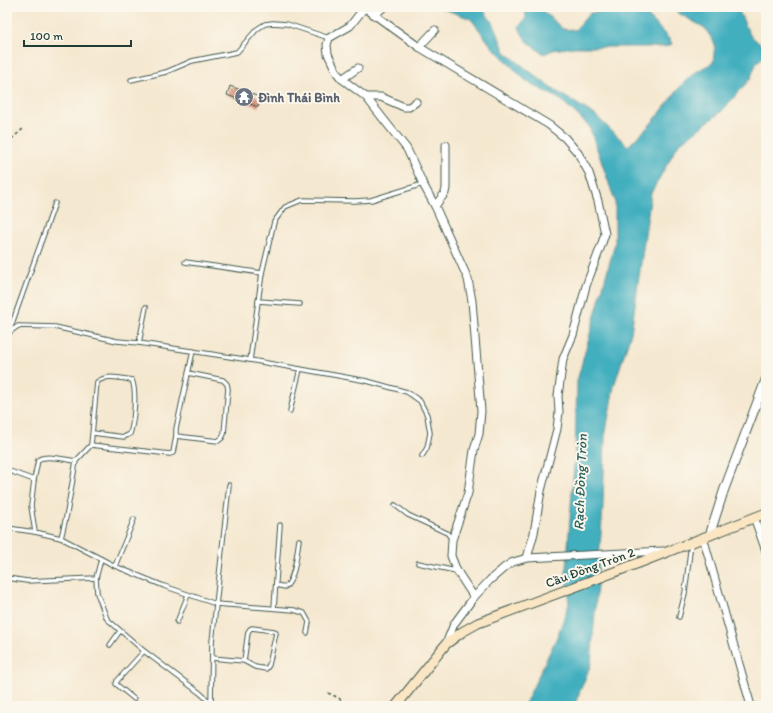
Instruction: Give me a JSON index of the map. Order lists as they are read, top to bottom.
{
  "streets": {
    "main road": ["Cầu Đồng Tròn 2"]
  },
  "water": ["Rạch Đồng Tròn"],
  "places": {
    "temple": ["Đình Thái Bình"]
  },
  "scale_bar": "100 m"
}
